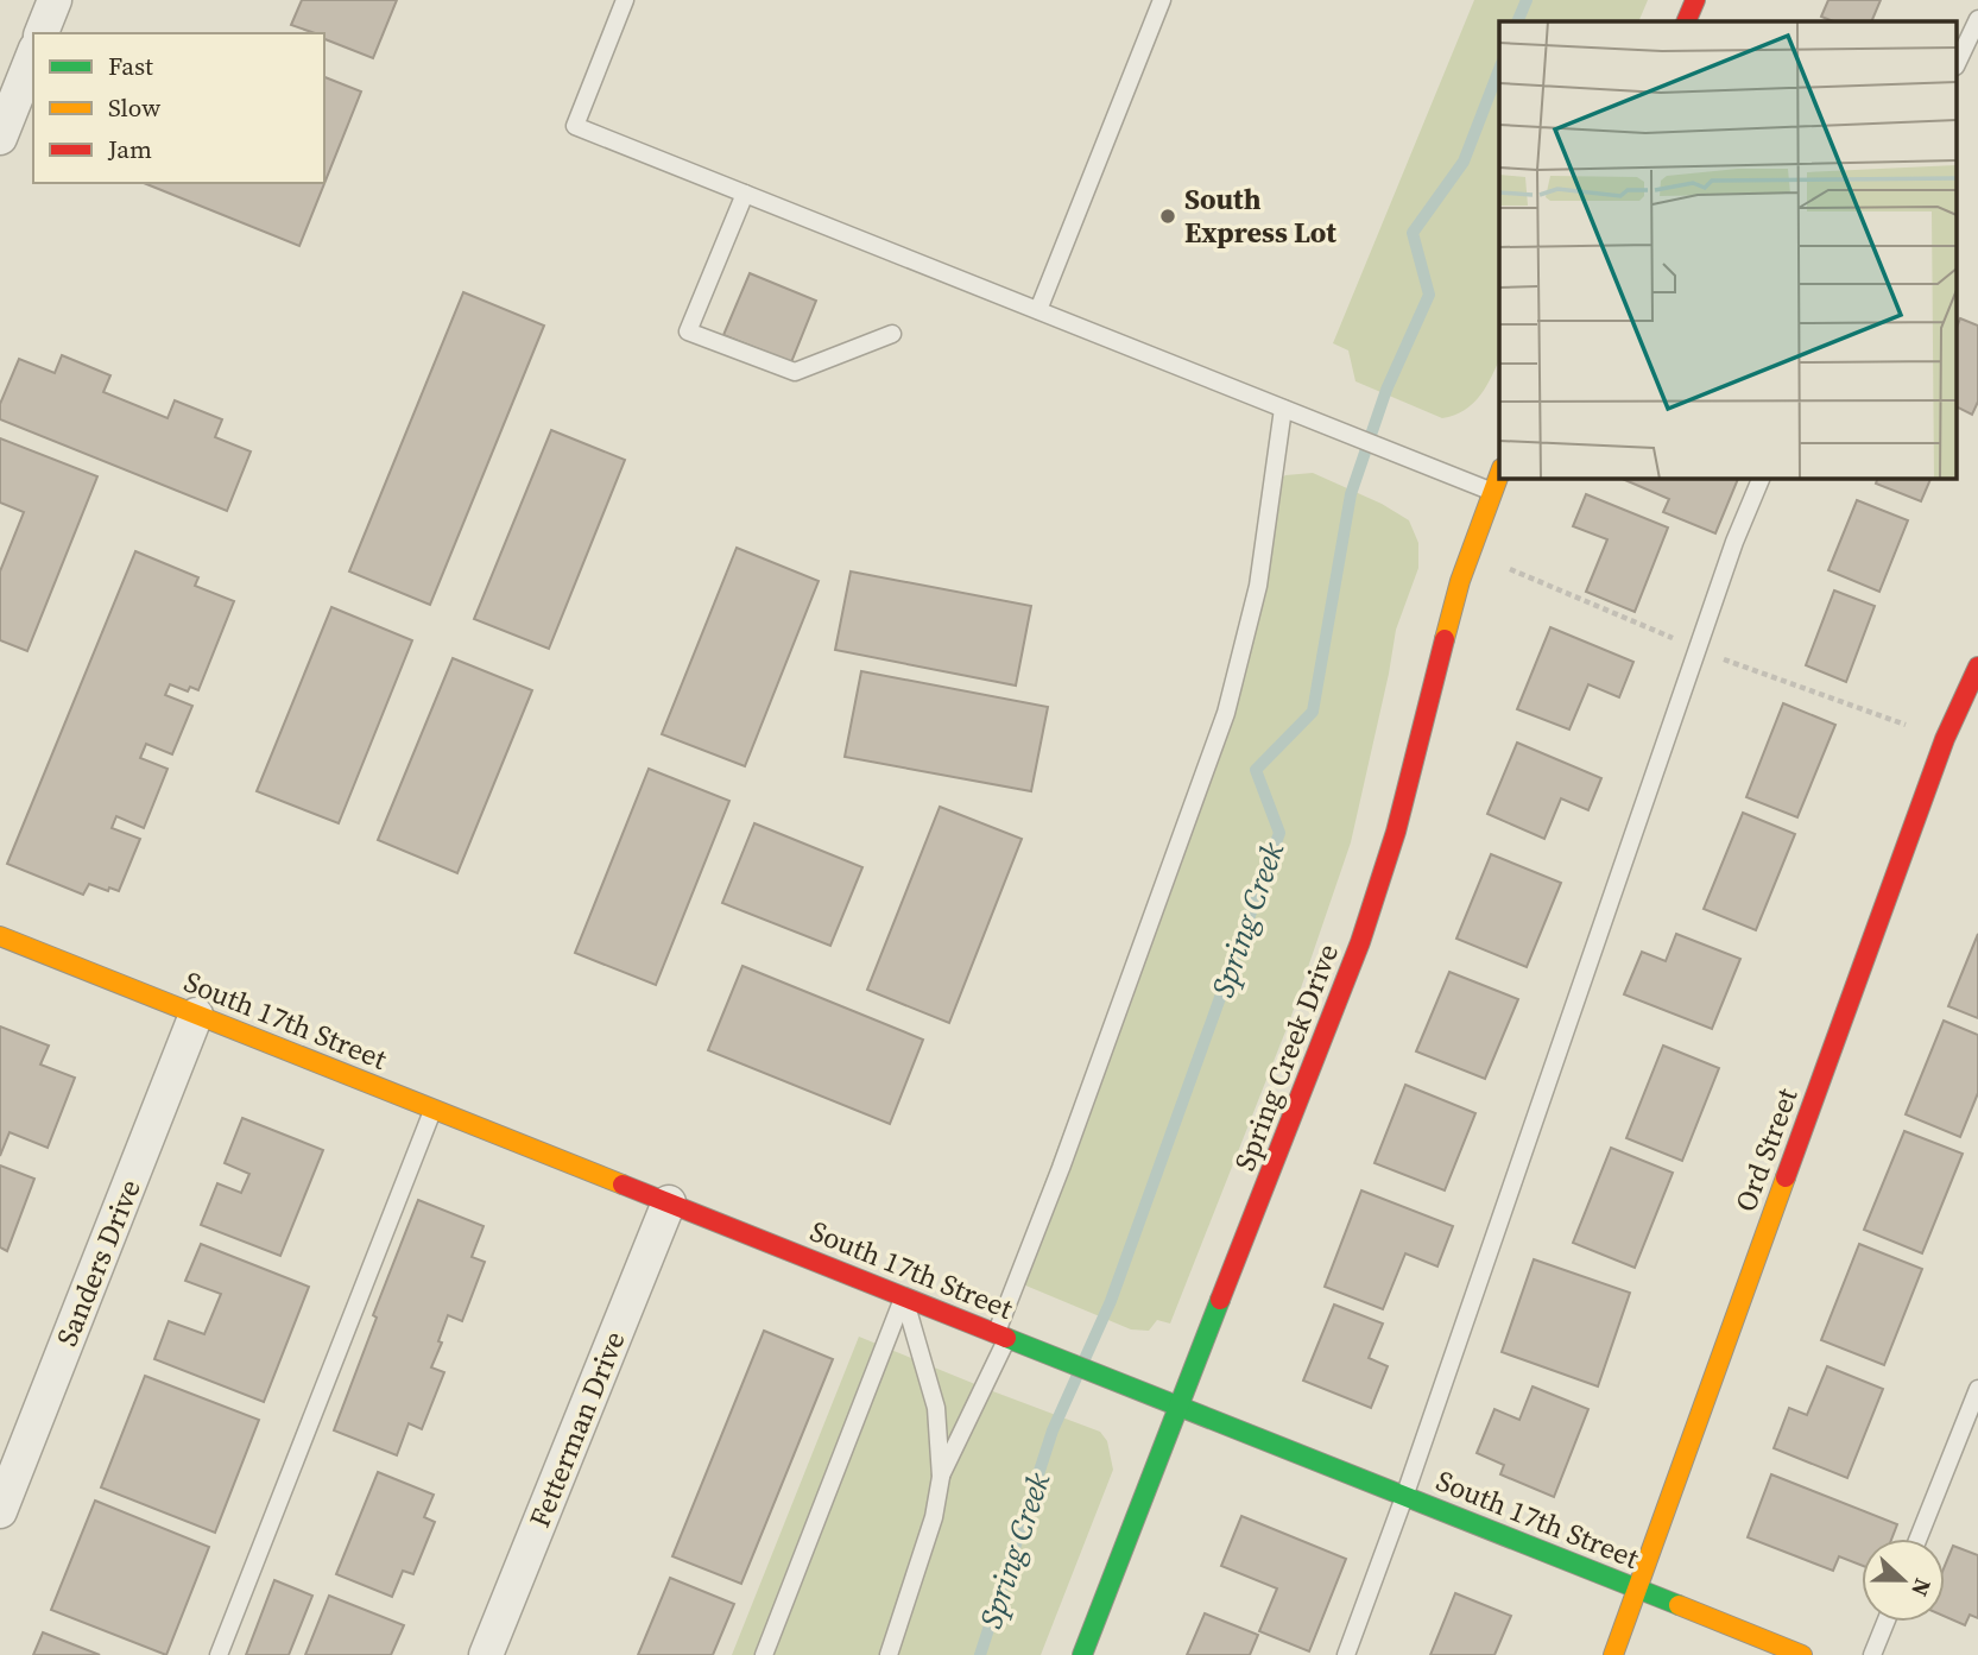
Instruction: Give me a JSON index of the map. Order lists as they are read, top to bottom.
{
  "streets": {
    "street": [
      "South 17th Street",
      "Spring Creek Drive",
      "Ord Street",
      "Sanders Drive",
      "Fetterman Drive"
    ]
  },
  "crossings": [
    ["South 17th Street", "Spring Creek Drive"],
    ["South 17th Street", "Ord Street"],
    ["South 17th Street", "Sanders Drive"],
    ["South 17th Street", "Fetterman Drive"]
  ],
  "water": ["Spring Creek"],
  "places": ["South Express Lot"],
  "legend": ["Fast", "Slow", "Jam"],
  "north": "right"
}
